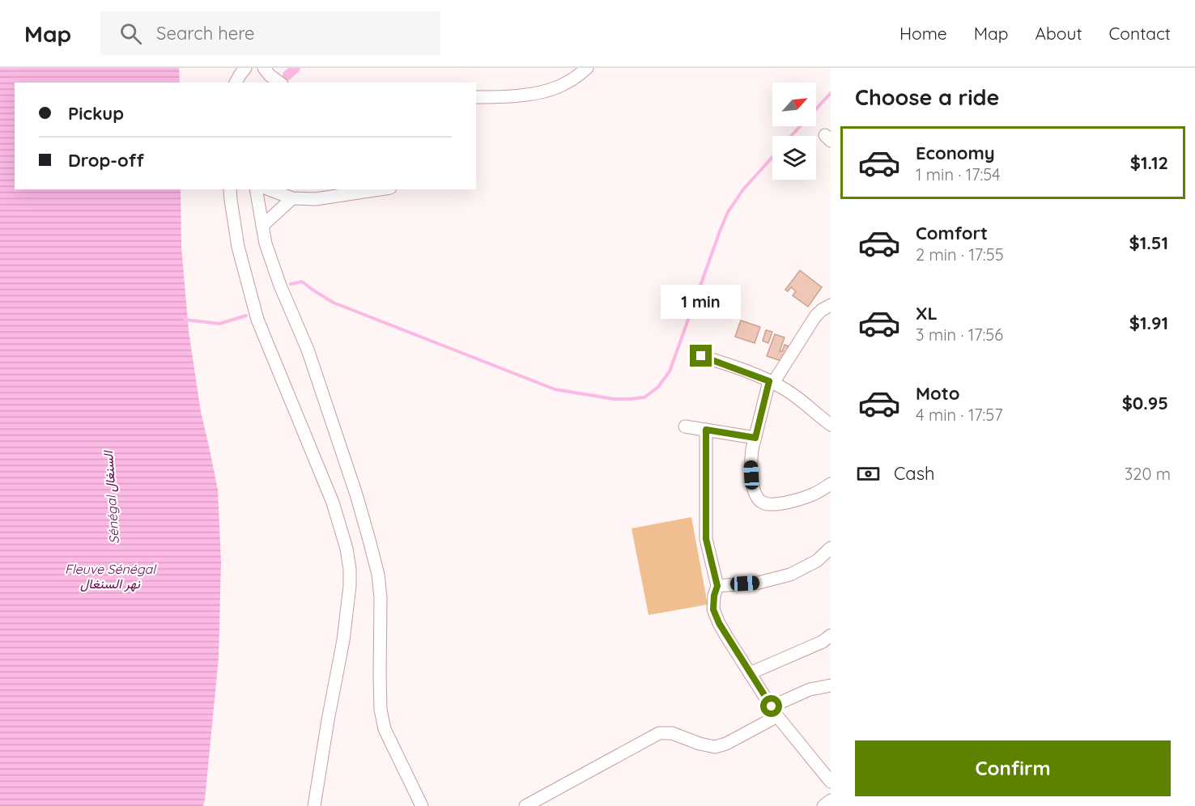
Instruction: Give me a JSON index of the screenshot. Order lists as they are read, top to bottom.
{
  "water": ["Sénégal السنغال", "Fleuve Sénégal نهر السنغال"],
  "north": "top right",
  "page": {
    "header": "Map",
    "search": "Search here",
    "nav": [
      "Home",
      "Map",
      "About",
      "Contact"
    ],
    "heading": "Choose a ride",
    "banner": ["Pickup", "Drop-off"],
    "list": [
      {
        "name": "Economy",
        "note": "1 min · 17:54",
        "value": "$1.12"
      },
      {
        "name": "Comfort",
        "note": "2 min · 17:55",
        "value": "$1.51"
      },
      {
        "name": "XL",
        "note": "3 min · 17:56",
        "value": "$1.91"
      },
      {
        "name": "Moto",
        "note": "4 min · 17:57",
        "value": "$0.95"
      }
    ],
    "bubble": "1 min",
    "pay": ["Cash", "320 m"],
    "buttons": "Confirm"
  }
}
